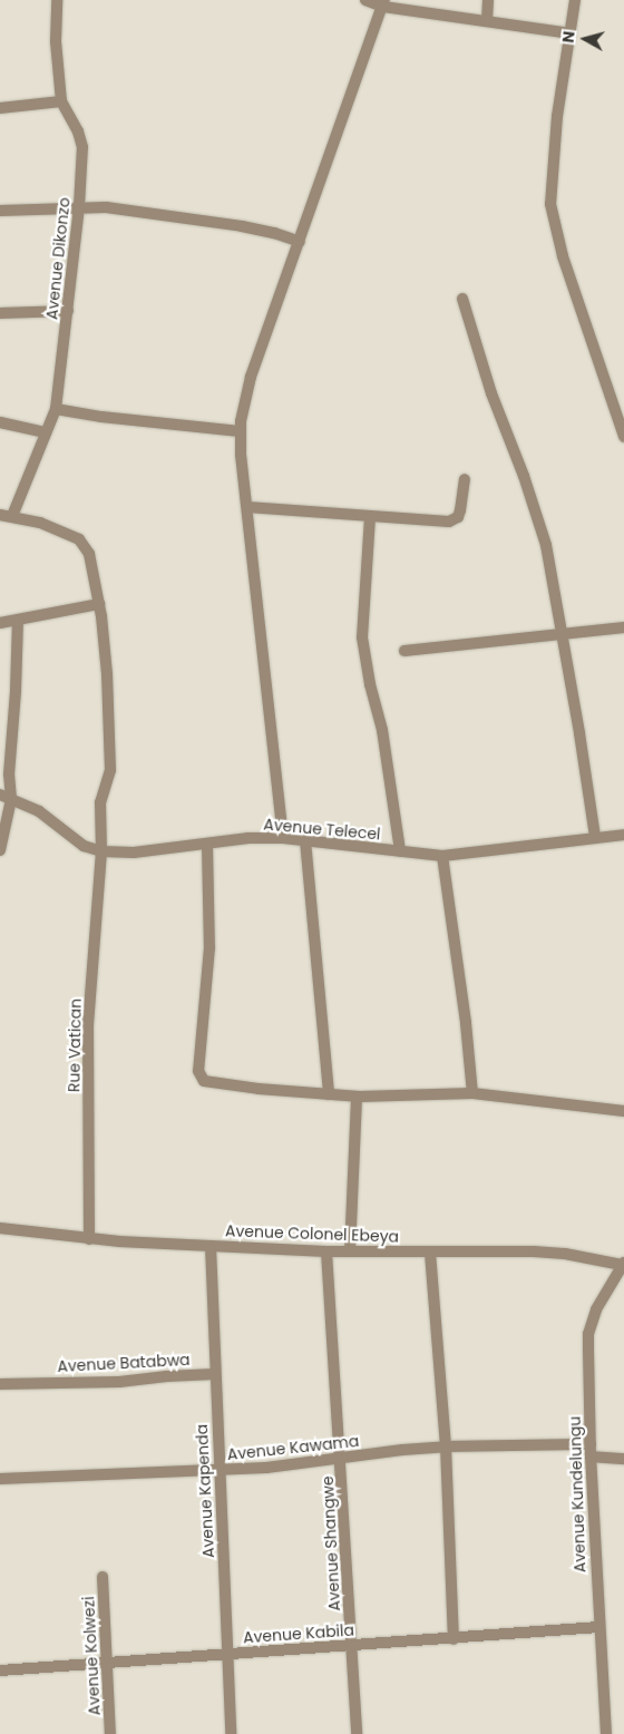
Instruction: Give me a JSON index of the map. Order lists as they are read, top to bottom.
{
  "streets": {
    "street": [
      "Avenue Dikonzo",
      "Avenue Telecel",
      "Rue Vatican",
      "Avenue Colonel Ebeya",
      "Avenue Batabwa",
      "Avenue Kawama",
      "Avenue Kapenda",
      "Avenue Kundelungu",
      "Avenue Shangwe",
      "Avenue Kabila",
      "Avenue Kolwezi"
    ]
  },
  "crossings": [
    ["Avenue Dikonzo", "Rue Vatican"],
    ["Avenue Telecel", "Rue Vatican"],
    ["Rue Vatican", "Avenue Colonel Ebeya"],
    ["Avenue Colonel Ebeya", "Avenue Kapenda"],
    ["Avenue Colonel Ebeya", "Avenue Kundelungu"],
    ["Avenue Colonel Ebeya", "Avenue Shangwe"],
    ["Avenue Batabwa", "Avenue Kapenda"],
    ["Avenue Kawama", "Avenue Kapenda"],
    ["Avenue Kawama", "Avenue Kundelungu"],
    ["Avenue Kawama", "Avenue Shangwe"],
    ["Avenue Kapenda", "Avenue Kabila"],
    ["Avenue Kundelungu", "Avenue Kabila"],
    ["Avenue Shangwe", "Avenue Kabila"],
    ["Avenue Kabila", "Avenue Kolwezi"]
  ],
  "north": "left"
}
